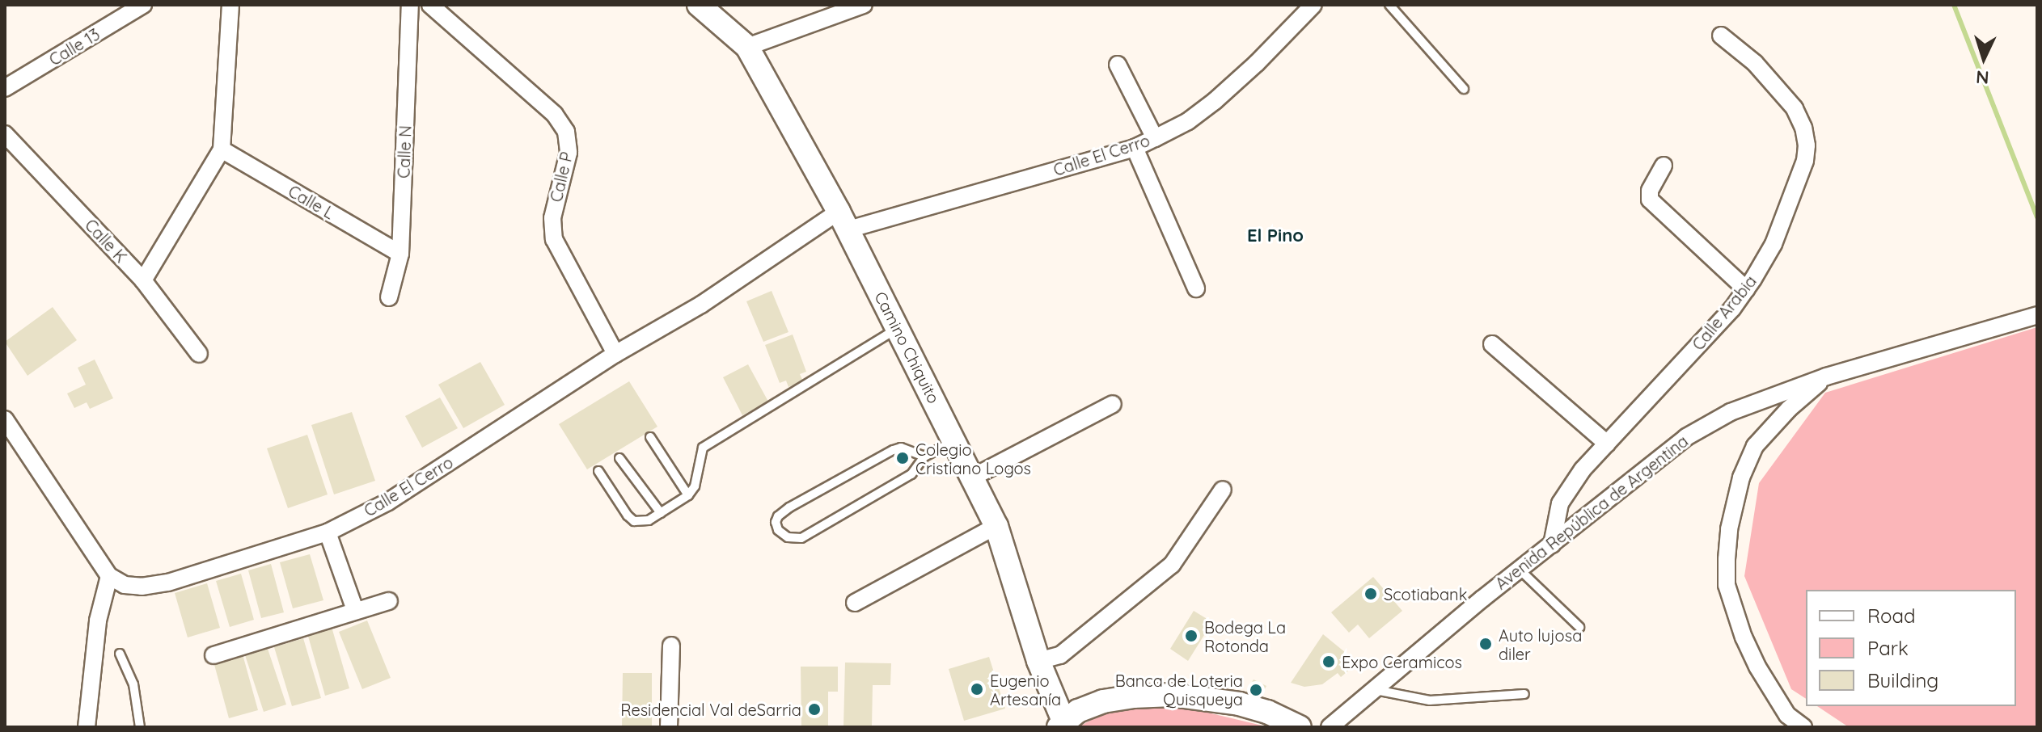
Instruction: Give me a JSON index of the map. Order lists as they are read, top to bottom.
{
  "streets": {
    "main road": ["Camino Chiquito"],
    "street": [
      "Calle 13",
      "Calle N",
      "Calle El Cerro",
      "Calle P",
      "Calle L",
      "Calle K",
      "Calle Arabia",
      "Avenida República de Argentina"
    ]
  },
  "crossings": [
    ["Calle N", "Calle L"],
    ["Calle El Cerro", "Calle P"],
    ["Calle El Cerro", "Camino Chiquito"],
    ["Calle Arabia", "Avenida República de Argentina"]
  ],
  "districts": ["El Pino"],
  "places": [
    "Colegio Cristiano Logos",
    "Scotiabank",
    "Bodega La Rotonda",
    "Auto lujosa diler",
    "Expo Ceramicos",
    "Eugenio Artesanía",
    "Banca de Loteria Quisqueya",
    "Residencial Val deSarria"
  ],
  "legend": ["Road", "Park", "Building"],
  "north": "bottom"
}
